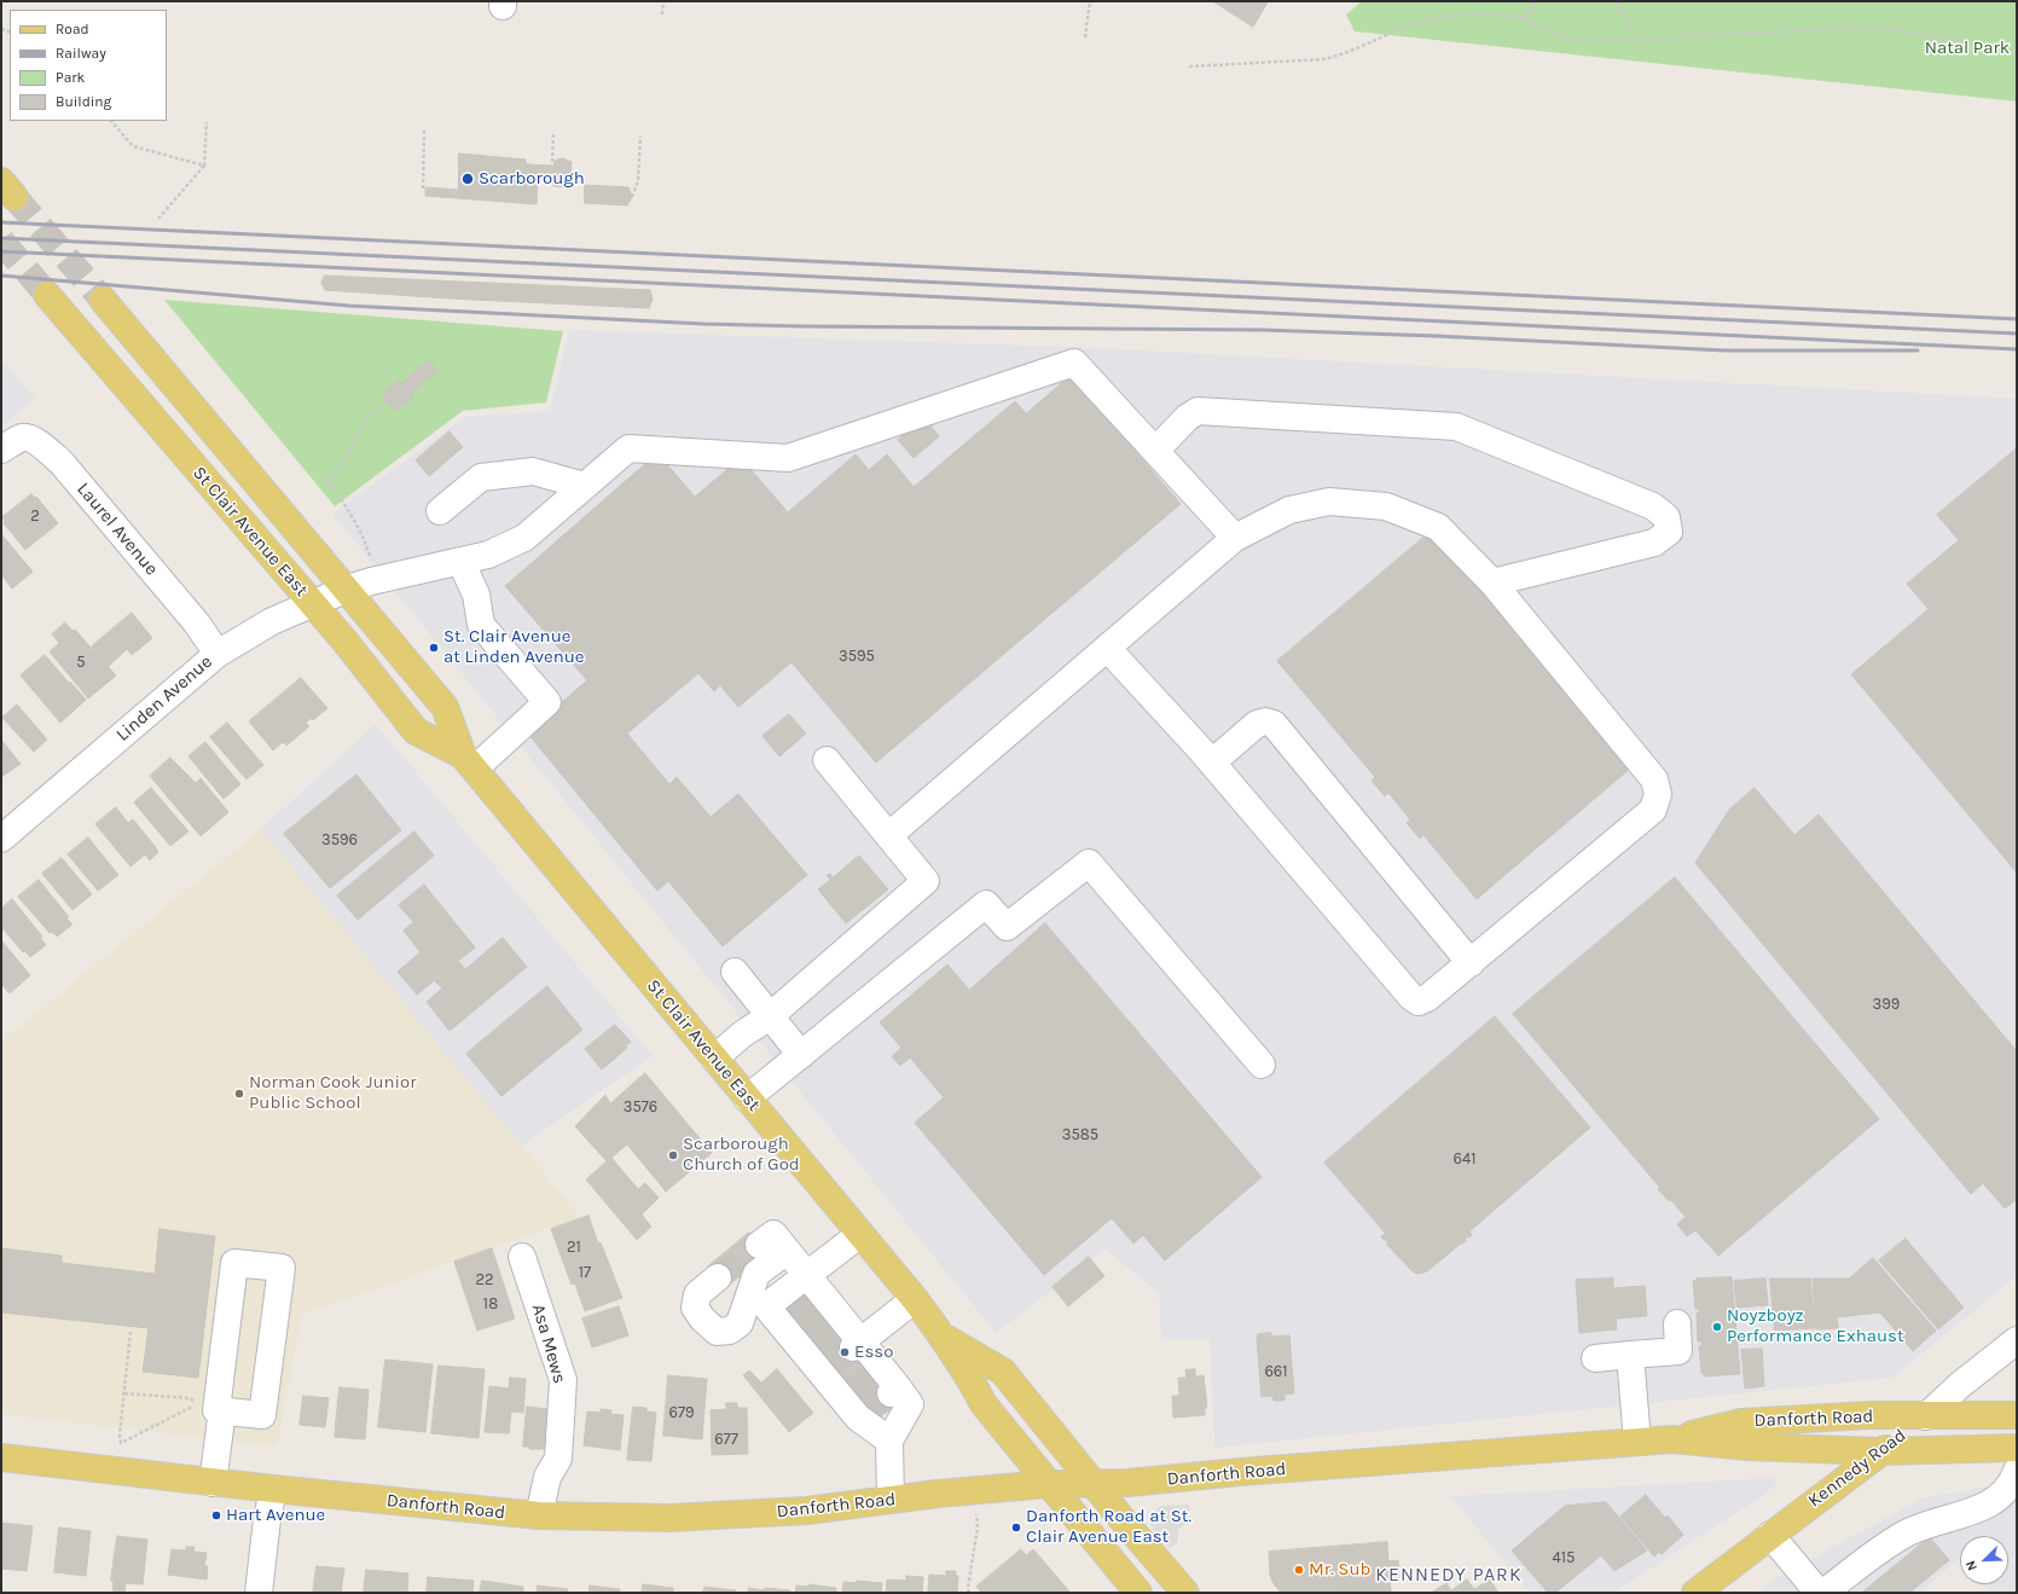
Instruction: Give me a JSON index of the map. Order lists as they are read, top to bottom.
{
  "streets": {
    "main road": ["St Clair Avenue East", "Danforth Road", "Kennedy Road"],
    "street": ["Laurel Avenue", "Linden Avenue", "Asa Mews"]
  },
  "crossings": [
    ["Laurel Avenue", "Linden Avenue"],
    ["St Clair Avenue East", "Linden Avenue"],
    ["St Clair Avenue East", "Danforth Road"],
    ["Asa Mews", "Danforth Road"],
    ["Danforth Road", "Kennedy Road"]
  ],
  "districts": ["KENNEDY PARK"],
  "parks": ["Natal Park"],
  "places": [
    "Scarborough",
    "St. Clair Avenue at Linden Avenue",
    "Norman Cook Junior Public School",
    "Scarborough Church of God",
    "Noyzboyz Performance Exhaust",
    "Esso",
    "Hart Avenue",
    "Danforth Road at St. Clair Avenue East",
    "Mr. Sub"
  ],
  "house_numbers": [
    "2",
    "3595",
    "5",
    "3596",
    "399",
    "3576",
    "3585",
    "641",
    "21",
    "17",
    "22",
    "18",
    "661",
    "679",
    "677",
    "415"
  ],
  "legend": [
    "Road",
    "Railway",
    "Park",
    "Building"
  ],
  "north": "bottom left"
}
